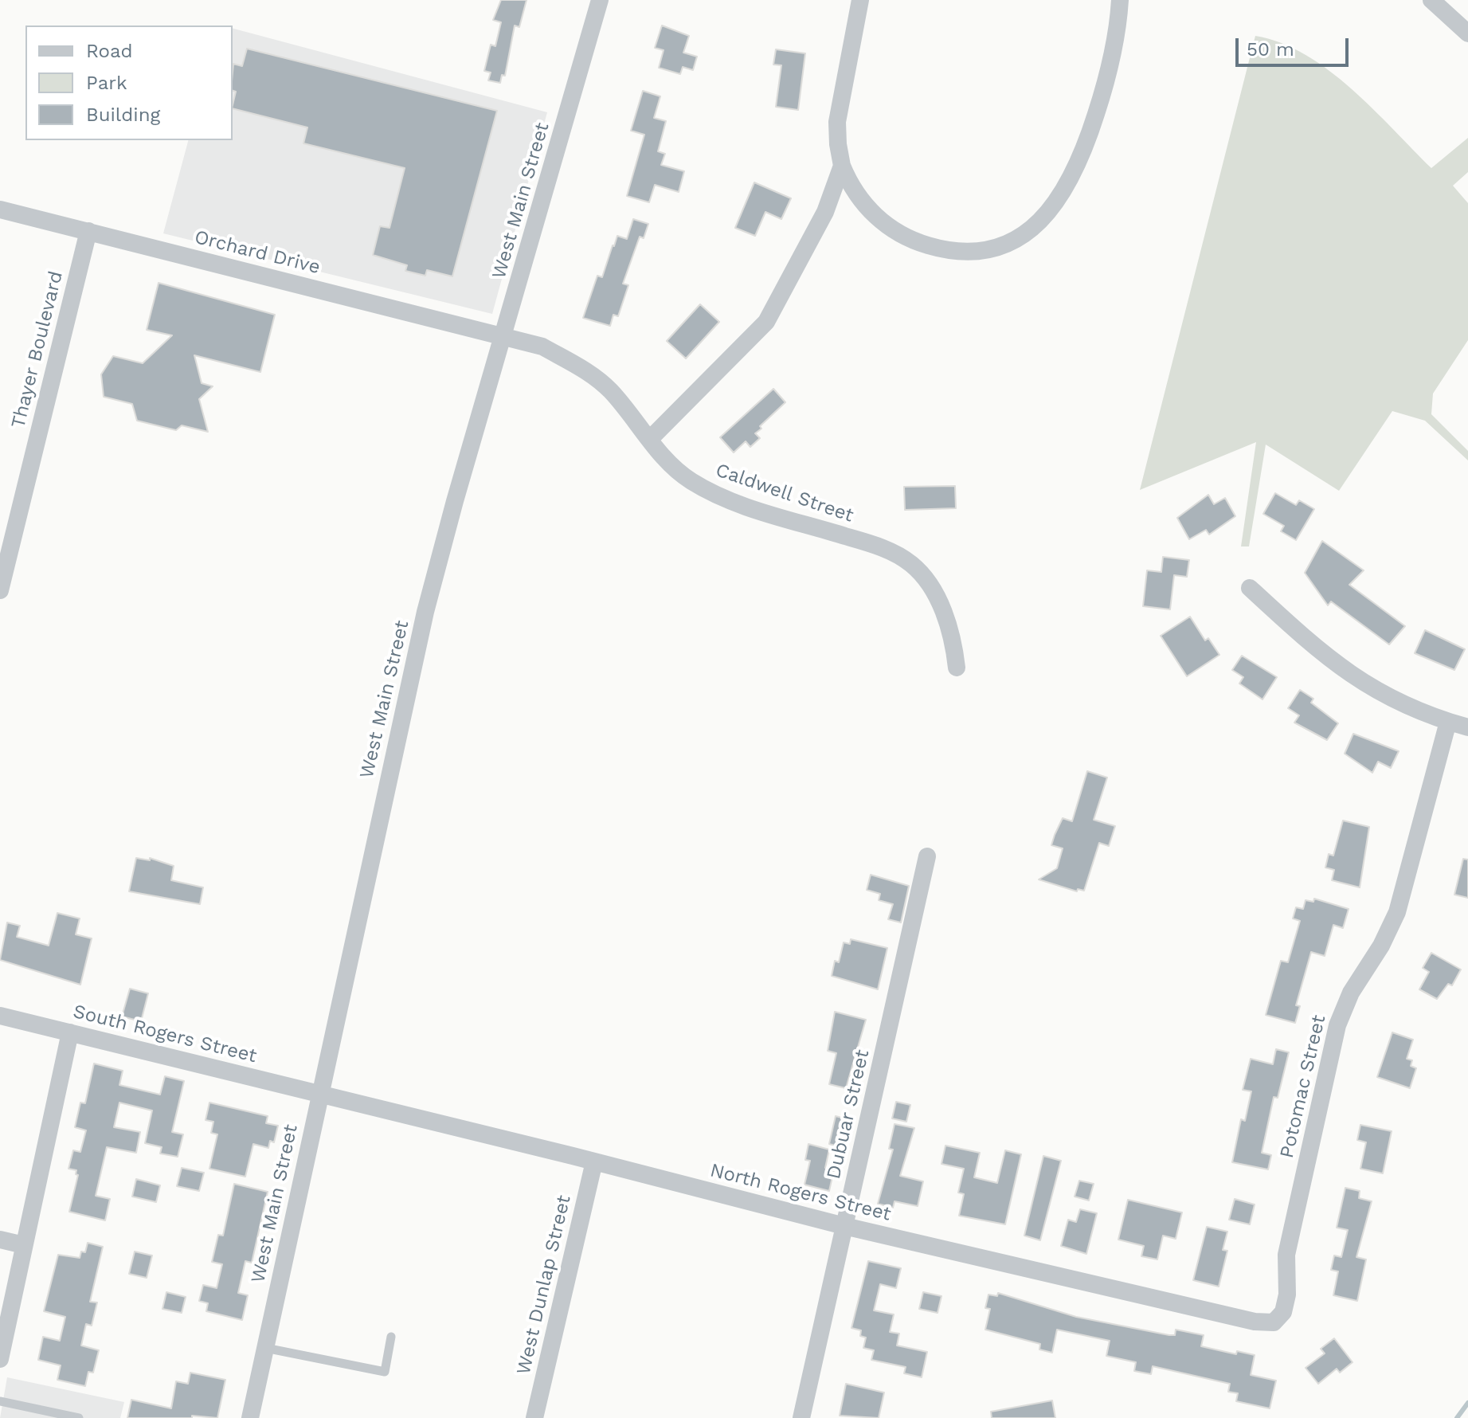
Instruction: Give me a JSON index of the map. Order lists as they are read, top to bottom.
{
  "streets": {
    "street": [
      "West Main Street",
      "Orchard Drive",
      "Thayer Boulevard",
      "Caldwell Street",
      "South Rogers Street",
      "Potomac Street",
      "Dubuar Street",
      "North Rogers Street",
      "West Dunlap Street"
    ]
  },
  "crossings": [
    ["West Main Street", "Orchard Drive"],
    ["West Main Street", "Caldwell Street"],
    ["West Main Street", "South Rogers Street"],
    ["West Main Street", "North Rogers Street"],
    ["Orchard Drive", "Thayer Boulevard"],
    ["Orchard Drive", "Caldwell Street"],
    ["South Rogers Street", "North Rogers Street"],
    ["Potomac Street", "North Rogers Street"],
    ["Dubuar Street", "North Rogers Street"],
    ["North Rogers Street", "West Dunlap Street"]
  ],
  "legend": ["Road", "Park", "Building"],
  "scale_bar": "50 m"
}
